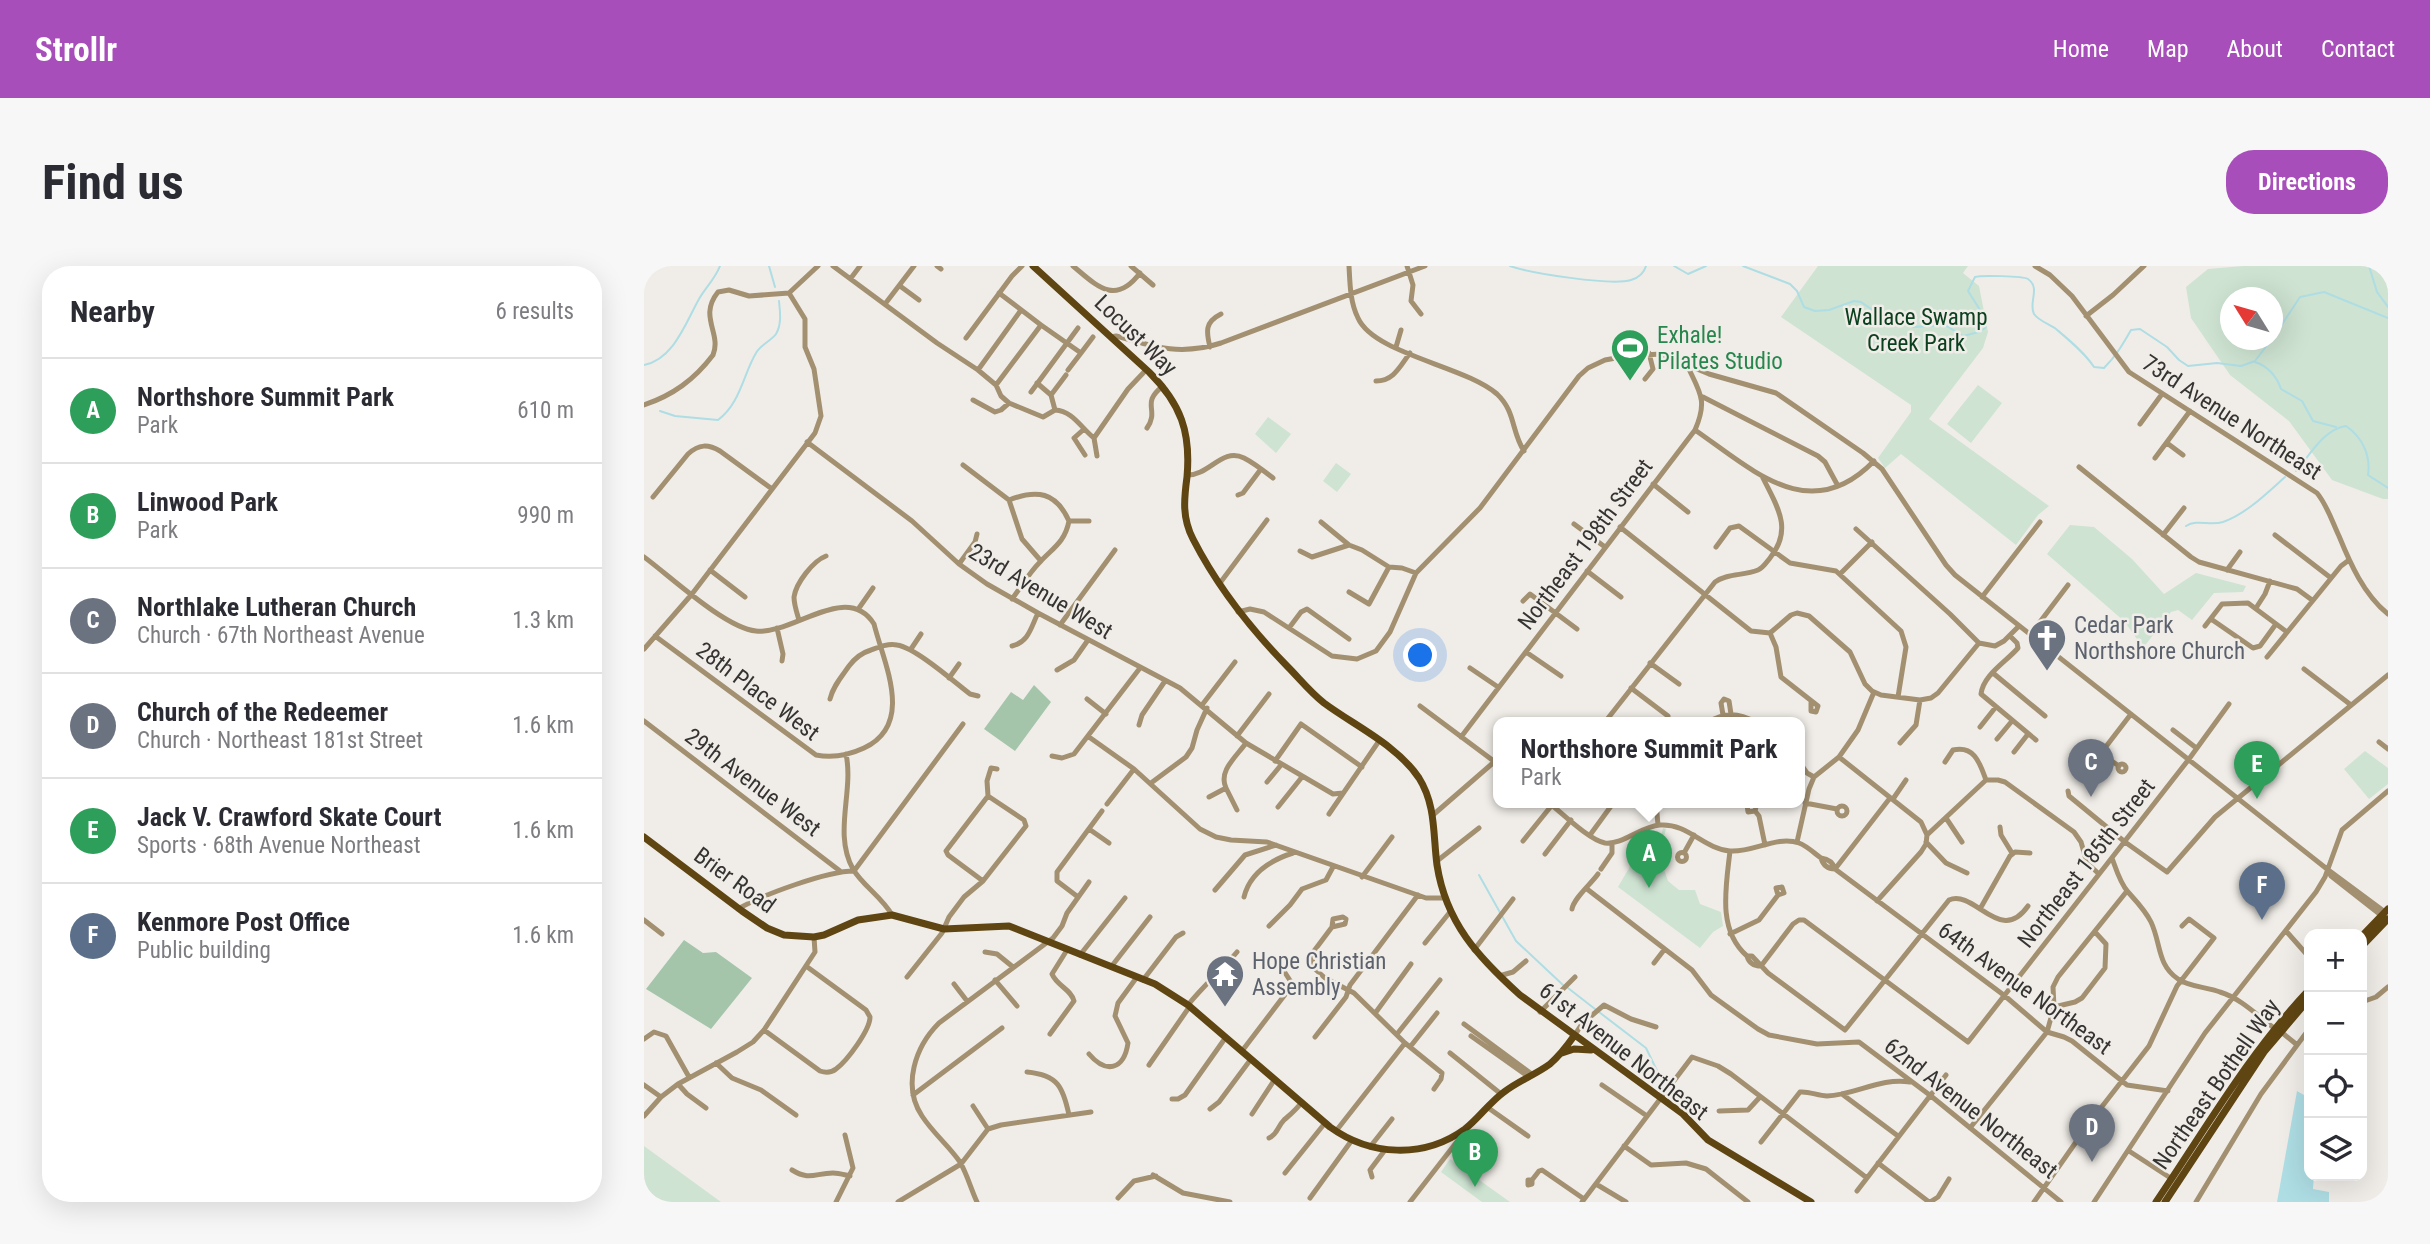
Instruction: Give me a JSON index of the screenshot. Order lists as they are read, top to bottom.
{
  "streets": {
    "main road": [
      "Locust Way",
      "Brier Road",
      "61st Avenue Northeast",
      "Northeast Bothell Way"
    ],
    "street": [
      "73rd Avenue Northeast",
      "Northeast 198th Street",
      "23rd Avenue West",
      "28th Place West",
      "29th Avenue West",
      "Northeast 185th Street",
      "64th Avenue Northeast",
      "62nd Avenue Northeast"
    ]
  },
  "crossings": [
    ["Locust Way", "61st Avenue Northeast"],
    ["Northeast 185th Street", "64th Avenue Northeast"],
    ["Brier Road", "61st Avenue Northeast"]
  ],
  "parks": ["Wallace Swamp Creek Park"],
  "places": {
    "sports": ["Exhale! Pilates Studio"],
    "church": ["Cedar Park Northshore Church"],
    "temple": ["Hope Christian Assembly"]
  },
  "north": "top left",
  "page": {
    "header": "Strollr",
    "nav": [
      "Home",
      "Map",
      "About",
      "Contact"
    ],
    "buttons": "Directions",
    "title": "Find us",
    "heading": ["Nearby", "6 results"],
    "list": [
      {
        "mark": "A",
        "name": "Northshore Summit Park",
        "note": "Park",
        "value": "610 m"
      },
      {
        "mark": "B",
        "name": "Linwood Park",
        "note": "Park",
        "value": "990 m"
      },
      {
        "mark": "C",
        "name": "Northlake Lutheran Church",
        "note": "Church · 67th Northeast Avenue",
        "value": "1.3 km"
      },
      {
        "mark": "D",
        "name": "Church of the Redeemer",
        "note": "Church · Northeast 181st Street",
        "value": "1.6 km"
      },
      {
        "mark": "E",
        "name": "Jack V. Crawford Skate Court",
        "note": "Sports · 68th Avenue Northeast",
        "value": "1.6 km"
      },
      {
        "mark": "F",
        "name": "Kenmore Post Office",
        "note": "Public building",
        "value": "1.6 km"
      }
    ],
    "popup": ["Northshore Summit Park", "Park"],
    "pins": [
      "C",
      "E",
      "A",
      "F",
      "D",
      "B"
    ],
    "map_buttons": ["+", "−"]
  }
}
